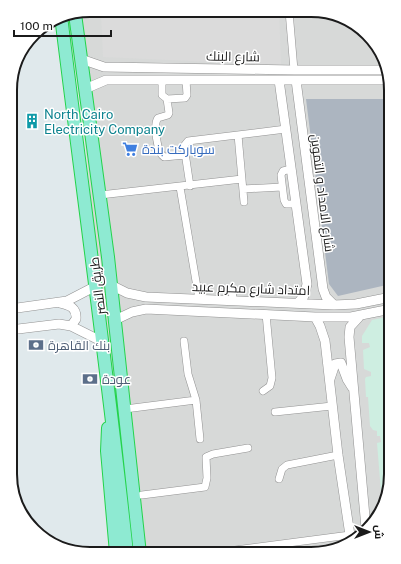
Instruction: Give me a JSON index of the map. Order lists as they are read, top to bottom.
{
  "streets": {
    "highway": ["طريق النصر"],
    "street": ["شارع البنك", "شارع الامداد و التموين", "امتداد شارع مكرم عبيد"]
  },
  "crossings": [
    ["شارع البنك", "شارع الامداد و التموين"],
    ["شارع البنك", "طريق النصر"],
    ["شارع الامداد و التموين", "امتداد شارع مكرم عبيد"],
    ["طريق النصر", "امتداد شارع مكرم عبيد"]
  ],
  "places": {
    "building": ["North Cairo Electricity Company"],
    "supermarket": ["سوباركت بندة"],
    "bank": ["بنك القاهرة", "عودة"]
  },
  "scale_bar": "100 m",
  "north": "right"
}
